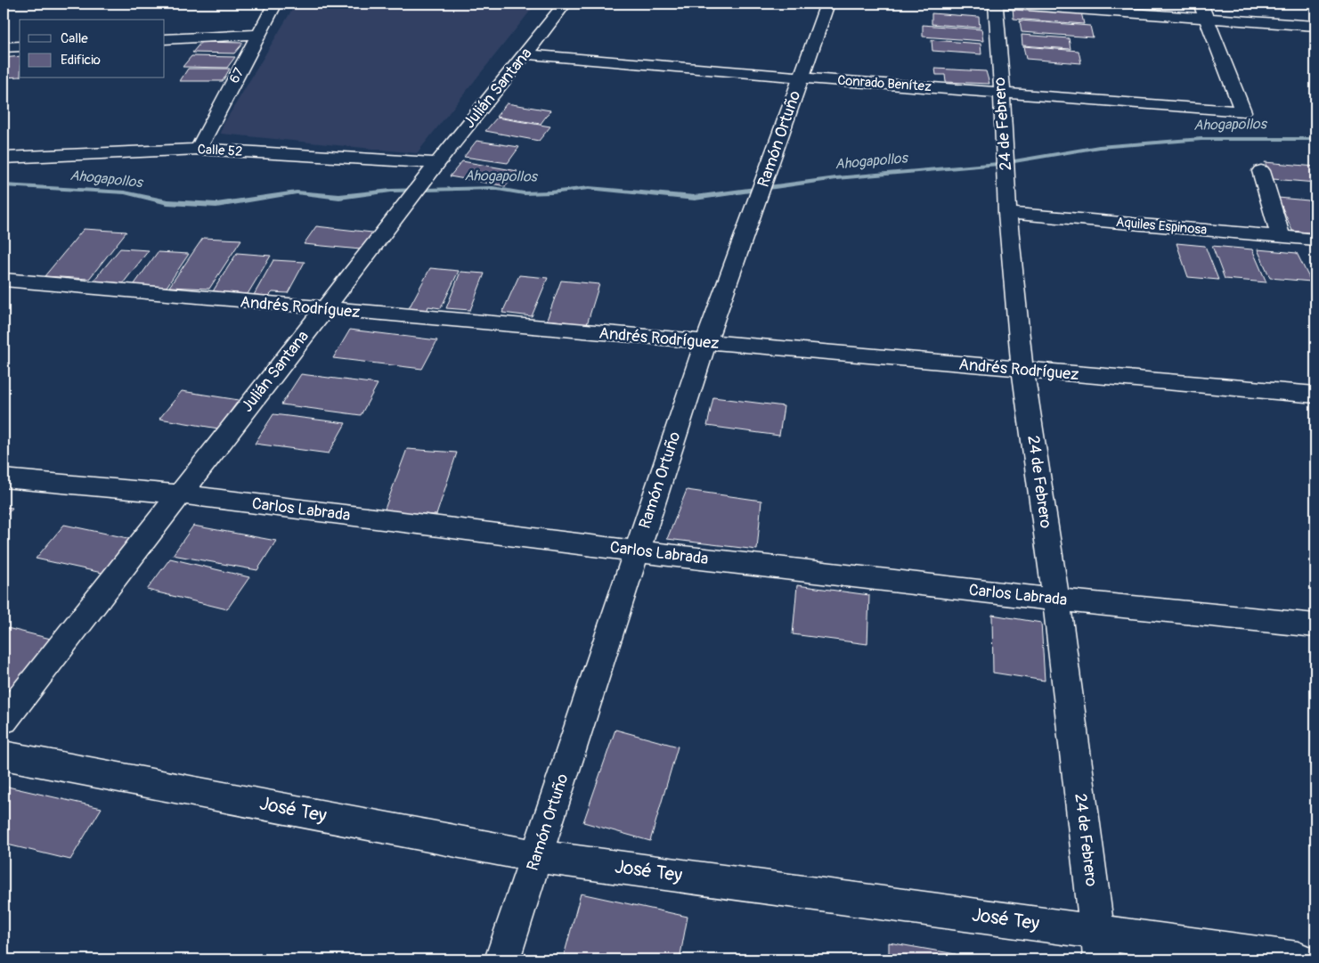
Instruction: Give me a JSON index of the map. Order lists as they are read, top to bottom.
{
  "streets": {
    "street": [
      "67",
      "Conrado Benítez",
      "Julián Santana",
      "24 de Febrero",
      "Ramón Ortuño",
      "Calle 52",
      "Aquiles Espinosa",
      "Andrés Rodríguez",
      "Carlos Labrada",
      "José Tey"
    ]
  },
  "crossings": [
    ["67", "Calle 52"],
    ["Conrado Benítez", "Julián Santana"],
    ["Conrado Benítez", "24 de Febrero"],
    ["Conrado Benítez", "Ramón Ortuño"],
    ["Julián Santana", "Calle 52"],
    ["Julián Santana", "Andrés Rodríguez"],
    ["Julián Santana", "Carlos Labrada"],
    ["24 de Febrero", "Aquiles Espinosa"],
    ["24 de Febrero", "Andrés Rodríguez"],
    ["24 de Febrero", "Carlos Labrada"],
    ["24 de Febrero", "José Tey"],
    ["Ramón Ortuño", "Andrés Rodríguez"],
    ["Ramón Ortuño", "Carlos Labrada"],
    ["Ramón Ortuño", "José Tey"]
  ],
  "water": ["Ahogapollos"],
  "legend": ["Calle", "Edificio"]
}
